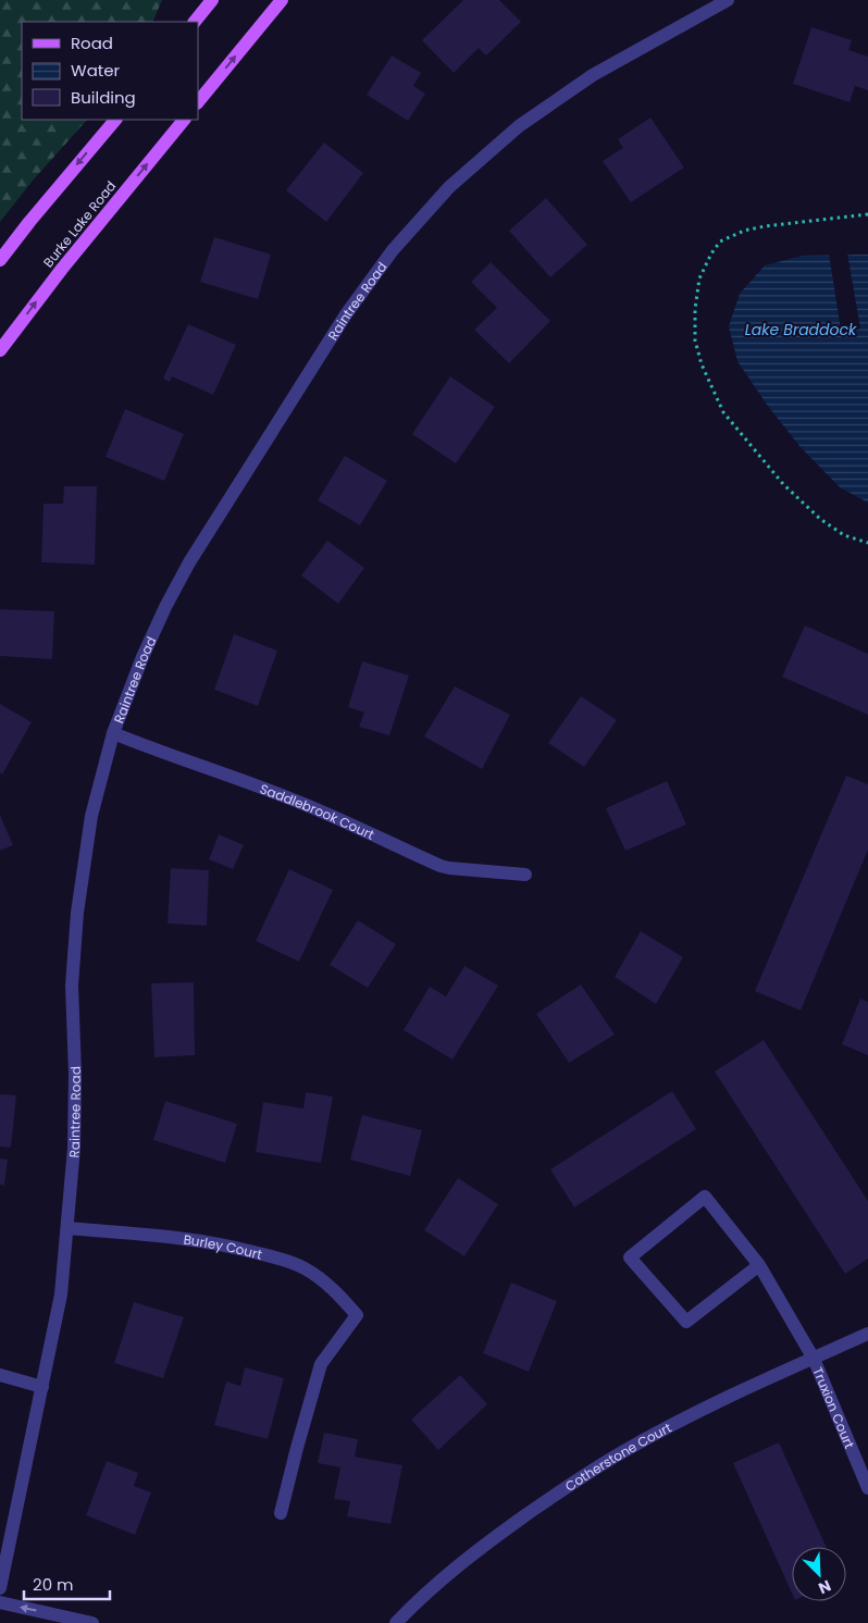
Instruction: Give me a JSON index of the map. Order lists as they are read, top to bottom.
{
  "streets": {
    "main road": ["Burke Lake Road"],
    "street": [
      "Raintree Road",
      "Saddlebrook Court",
      "Burley Court",
      "Truxion Court",
      "Cotherstone Court"
    ]
  },
  "crossings": [
    ["Raintree Road", "Saddlebrook Court"],
    ["Raintree Road", "Burley Court"],
    ["Truxion Court", "Cotherstone Court"]
  ],
  "water": ["Lake Braddock"],
  "legend": ["Road", "Water", "Building"],
  "scale_bar": "20 m",
  "north": "bottom right"
}
